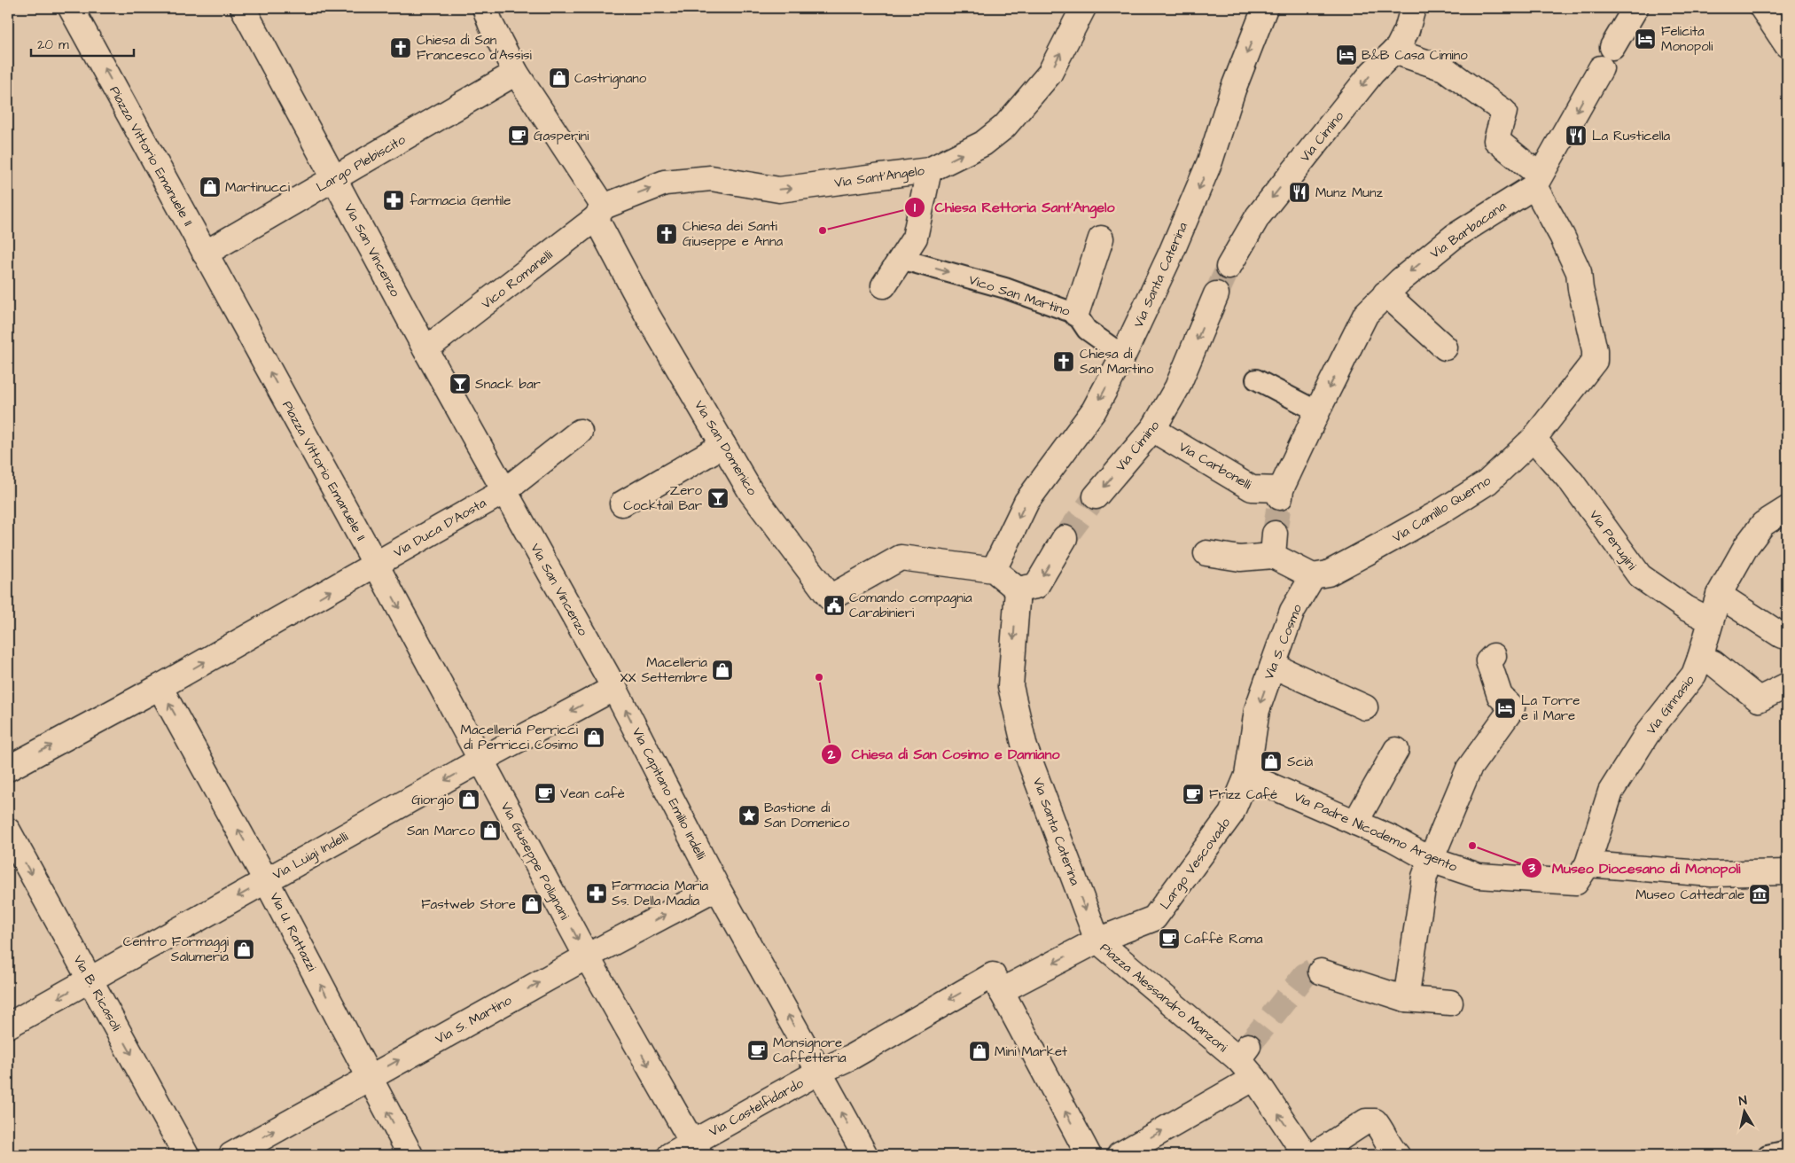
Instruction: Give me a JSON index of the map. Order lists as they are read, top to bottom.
{
  "streets": {
    "street": [
      "Via Cimino",
      "Piazza Vittorio Emanuele II",
      "Largo Plebiscito",
      "Via Sant'Angelo",
      "Via Barbacana",
      "Via San Vincenzo",
      "Via Santa Caterina",
      "Vico Romanelli",
      "Via San Domenico",
      "Via Carbonelli",
      "Via Camillo Querno",
      "Via Duca D'Aosta",
      "Via Perugini",
      "Via S. Cosmo",
      "Via Ginnasio",
      "Via Capitano Emilio Indelli",
      "Via Padre Nicodemo Argento",
      "Via Luigi Indelli",
      "Via Giuseppe Polignani",
      "Largo Vescovado",
      "Via U. Rattazzi",
      "Via B. Ricasoli",
      "Piazza Alessandro Manzoni",
      "Via S. Martino",
      "Via Castelfidardo"
    ],
    "lane": ["Vico San Martino"]
  },
  "crossings": [
    ["Via Cimino", "Via Carbonelli"],
    ["Piazza Vittorio Emanuele II", "Largo Plebiscito"],
    ["Piazza Vittorio Emanuele II", "Via Duca D'Aosta"],
    ["Piazza Vittorio Emanuele II", "Via Giuseppe Polignani"],
    ["Largo Plebiscito", "Via San Vincenzo"],
    ["Largo Plebiscito", "Via San Domenico"],
    ["Via Sant'Angelo", "Vico Romanelli"],
    ["Via Sant'Angelo", "Via San Domenico"],
    ["Via Barbacana", "Via Carbonelli"],
    ["Via Barbacana", "Via Camillo Querno"],
    ["Via San Vincenzo", "Vico Romanelli"],
    ["Via San Vincenzo", "Via Duca D'Aosta"],
    ["Via San Vincenzo", "Via Capitano Emilio Indelli"],
    ["Via San Vincenzo", "Via Luigi Indelli"],
    ["Via Santa Caterina", "Vico San Martino"],
    ["Via Santa Caterina", "Via San Domenico"],
    ["Via Santa Caterina", "Largo Vescovado"],
    ["Via Santa Caterina", "Piazza Alessandro Manzoni"],
    ["Vico Romanelli", "Via San Domenico"],
    ["Via Camillo Querno", "Via Perugini"],
    ["Via Camillo Querno", "Via S. Cosmo"],
    ["Via Duca D'Aosta", "Via Giuseppe Polignani"],
    ["Via Perugini", "Via Ginnasio"],
    ["Via S. Cosmo", "Via Padre Nicodemo Argento"],
    ["Via S. Cosmo", "Largo Vescovado"],
    ["Via Ginnasio", "Via Padre Nicodemo Argento"],
    ["Via Capitano Emilio Indelli", "Via Luigi Indelli"],
    ["Via Capitano Emilio Indelli", "Piazza Alessandro Manzoni"],
    ["Via Capitano Emilio Indelli", "Via S. Martino"],
    ["Via Capitano Emilio Indelli", "Via Castelfidardo"],
    ["Via Padre Nicodemo Argento", "Largo Vescovado"],
    ["Via Luigi Indelli", "Via Giuseppe Polignani"],
    ["Via Luigi Indelli", "Via U. Rattazzi"],
    ["Via Luigi Indelli", "Via B. Ricasoli"],
    ["Via Giuseppe Polignani", "Via S. Martino"],
    ["Via Giuseppe Polignani", "Via Castelfidardo"],
    ["Largo Vescovado", "Piazza Alessandro Manzoni"],
    ["Via U. Rattazzi", "Via S. Martino"],
    ["Piazza Alessandro Manzoni", "Via Castelfidardo"]
  ],
  "one_way": [
    "Via Cimino",
    "Piazza Vittorio Emanuele II",
    "Via Sant'Angelo",
    "Via Barbacana",
    "Via Santa Caterina",
    "Vico San Martino",
    "Via Capitano Emilio Indelli",
    "Via Luigi Indelli",
    "Via Giuseppe Polignani",
    "Via U. Rattazzi",
    "Via B. Ricasoli",
    "Piazza Alessandro Manzoni",
    "Via S. Martino"
  ],
  "places": {
    "hotel": ["Felicita Monopoli", "B&B Casa Cimino", "La Torre e il Mare"],
    "church": ["Chiesa di San Francesco d'Assisi", "Chiesa dei Santi Giuseppe e Anna", "Chiesa di San Martino"],
    "shop": [
      "Castrignano",
      "Martinucci",
      "Macelleria XX Settembre",
      "Macelleria Perricci di Perricci Cosimo",
      "Scià",
      "Giorgio",
      "San Marco",
      "Fastweb Store",
      "Centro Formaggi Salumeria",
      "Mini Market"
    ],
    "cafe": [
      "Gasperini",
      "Vean cafè",
      "Frizz Café",
      "Caffè Roma",
      "Monsignore Caffetteria"
    ],
    "restaurant": ["La Rusticella", "Munz Munz"],
    "pharmacy": ["farmacia Gentile", "Farmacia Maria Ss. Della Madia"],
    "other": ["Chiesa Rettoria Sant'Angelo", "Chiesa di San Cosimo e Damiano", "Museo Diocesano di Monopoli"],
    "bar": ["Snack bar", "Zero Cocktail Bar"],
    "public building": ["Comando compagnia Carabinieri"],
    "place": ["Bastione di San Domenico"],
    "museum": ["Museo Cattedrale"]
  },
  "scale_bar": "20 m",
  "north": "top"
}
